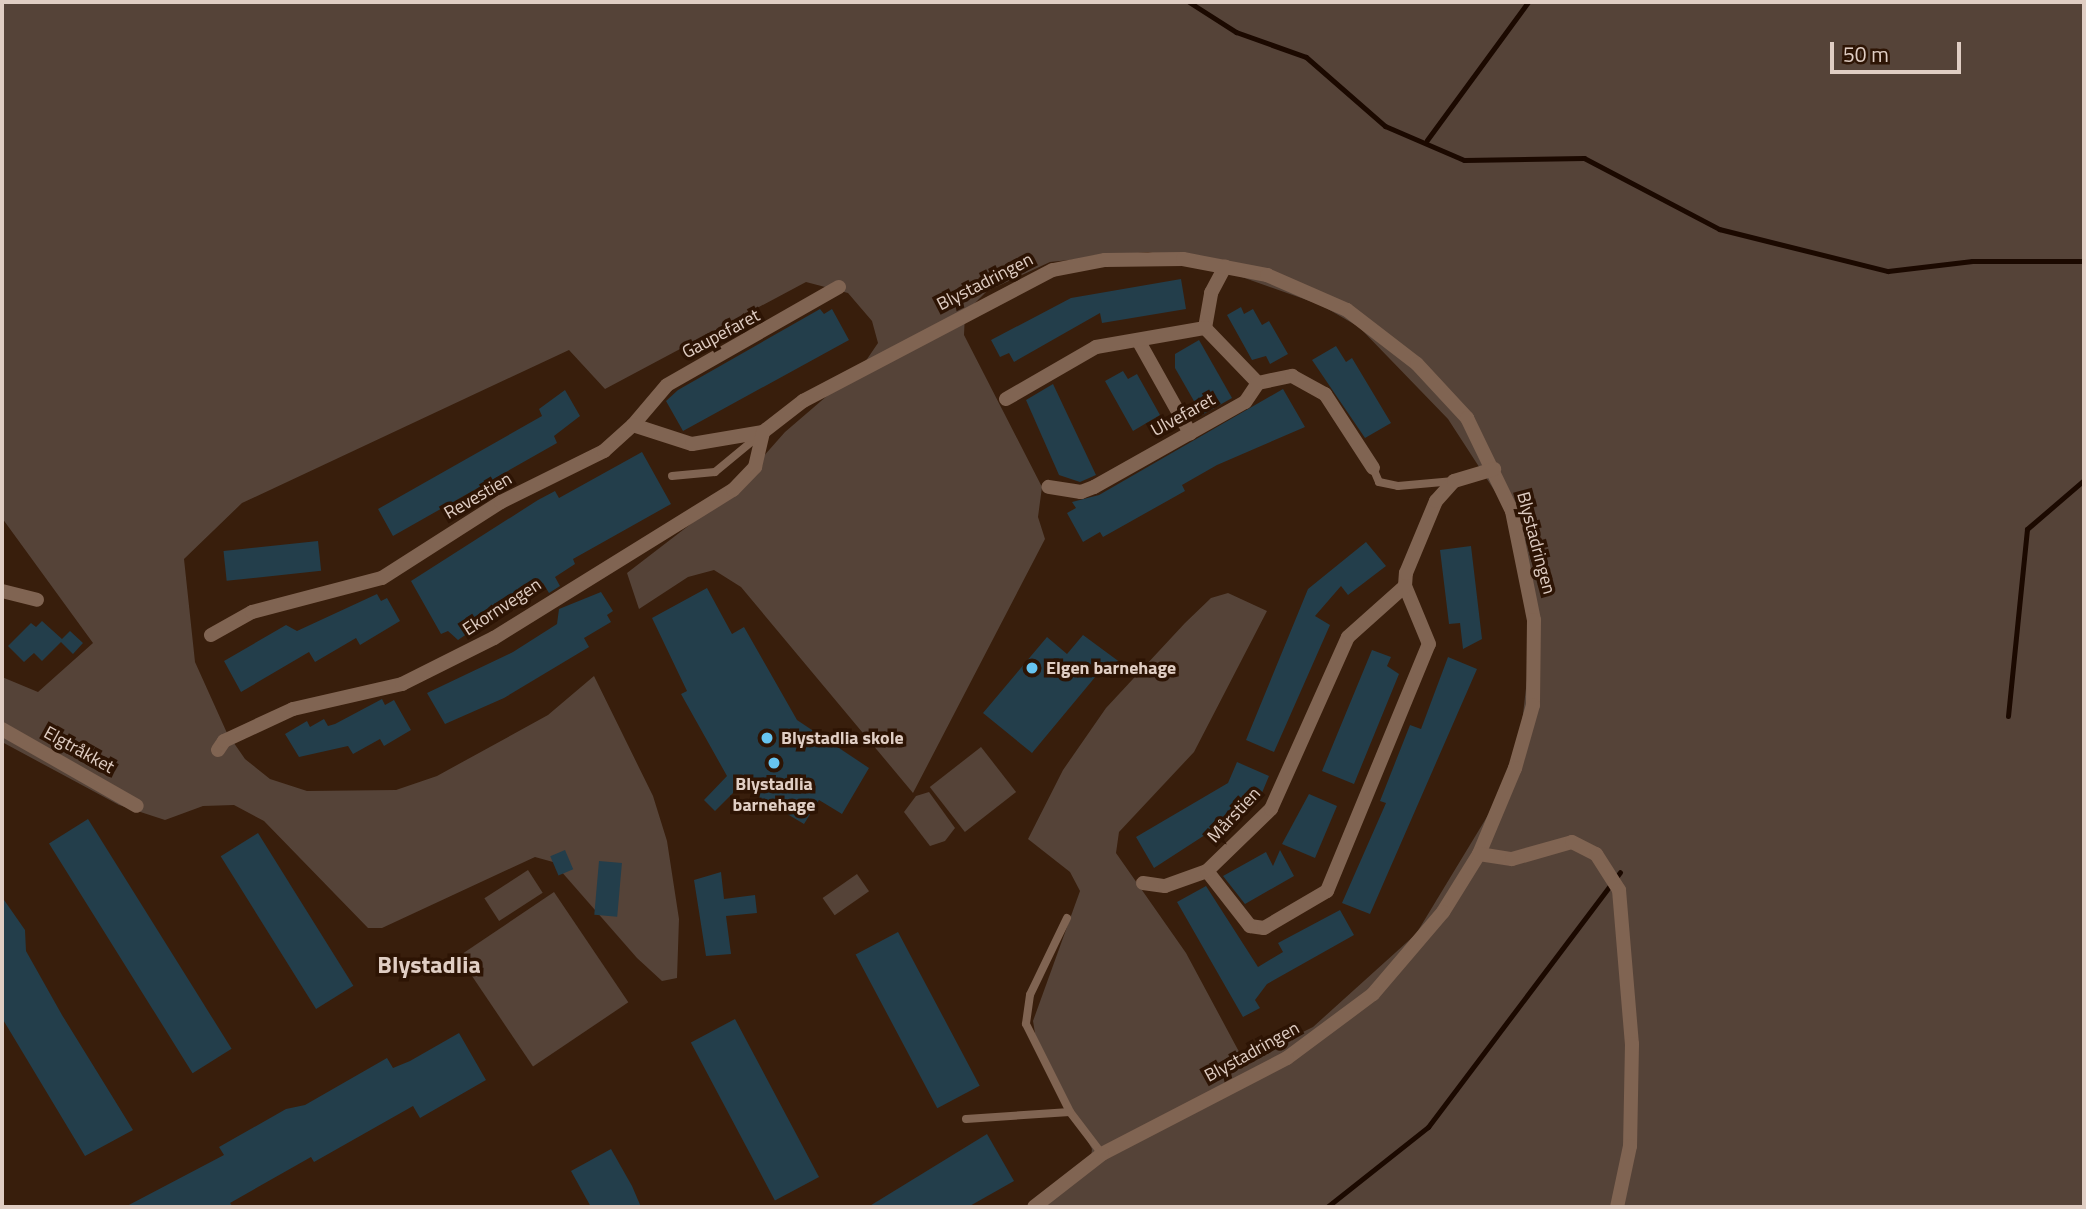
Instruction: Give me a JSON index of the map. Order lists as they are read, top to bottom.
{
  "streets": {
    "street": [
      "Blystadringen",
      "Gaupefaret",
      "Ulvefaret",
      "Revestien",
      "Ekornvegen",
      "Elgtråkket",
      "Mårstien"
    ]
  },
  "crossings": [
    ["Blystadringen", "Ekornvegen"],
    ["Gaupefaret", "Revestien"]
  ],
  "districts": ["Blystadlia"],
  "places": ["Elgen barnehage", "Blystadlia skole", "Blystadlia barnehage"],
  "scale_bar": "50 m"
}
